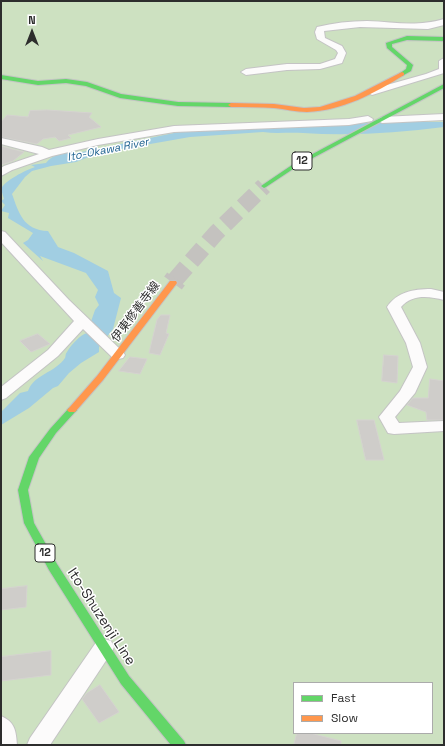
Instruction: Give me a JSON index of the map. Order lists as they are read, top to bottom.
{
  "streets": {
    "main road": ["12", "伊東修善寺線", "Ito-Shuzenji Line"]
  },
  "crossings": [
    ["伊東修善寺線", "Ito-Shuzenji Line"]
  ],
  "water": ["Ito-Okawa River"],
  "legend": ["Fast", "Slow"],
  "north": "top"
}
